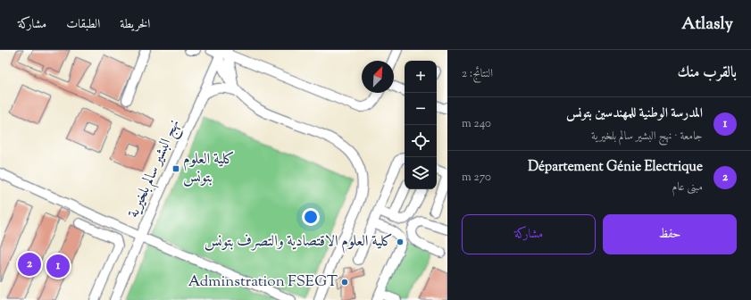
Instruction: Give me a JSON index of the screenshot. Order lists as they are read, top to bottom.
{
  "streets": {
    "street": ["نهج البشير سالم بلخيرية"]
  },
  "places": {
    "transit": ["كلية العلوم بتونس"],
    "other": ["كلية العلوم الاقتصادية والتصرف بتونس", "Adminstration FSEGT"]
  },
  "north": "top right",
  "page": {
    "header": "Atlasly",
    "nav": ["الخريطة", "الطبقات", "مشاركة"],
    "heading": ["بالقرب منك", "النتائج: 2"],
    "map_buttons": ["+", "−"],
    "list": [
      {
        "mark": "1",
        "name": "المدرسة الوطنية للمهندسين بتونس",
        "note": "جامعة · نهج البشير سالم بلخيرية",
        "value": "240 m"
      },
      {
        "mark": "2",
        "name": "Département Génie Electrique",
        "note": "مبنى عام",
        "value": "270 m"
      }
    ],
    "buttons": ["حفظ", "مشاركة"],
    "pins": ["2", "1"]
  }
}
